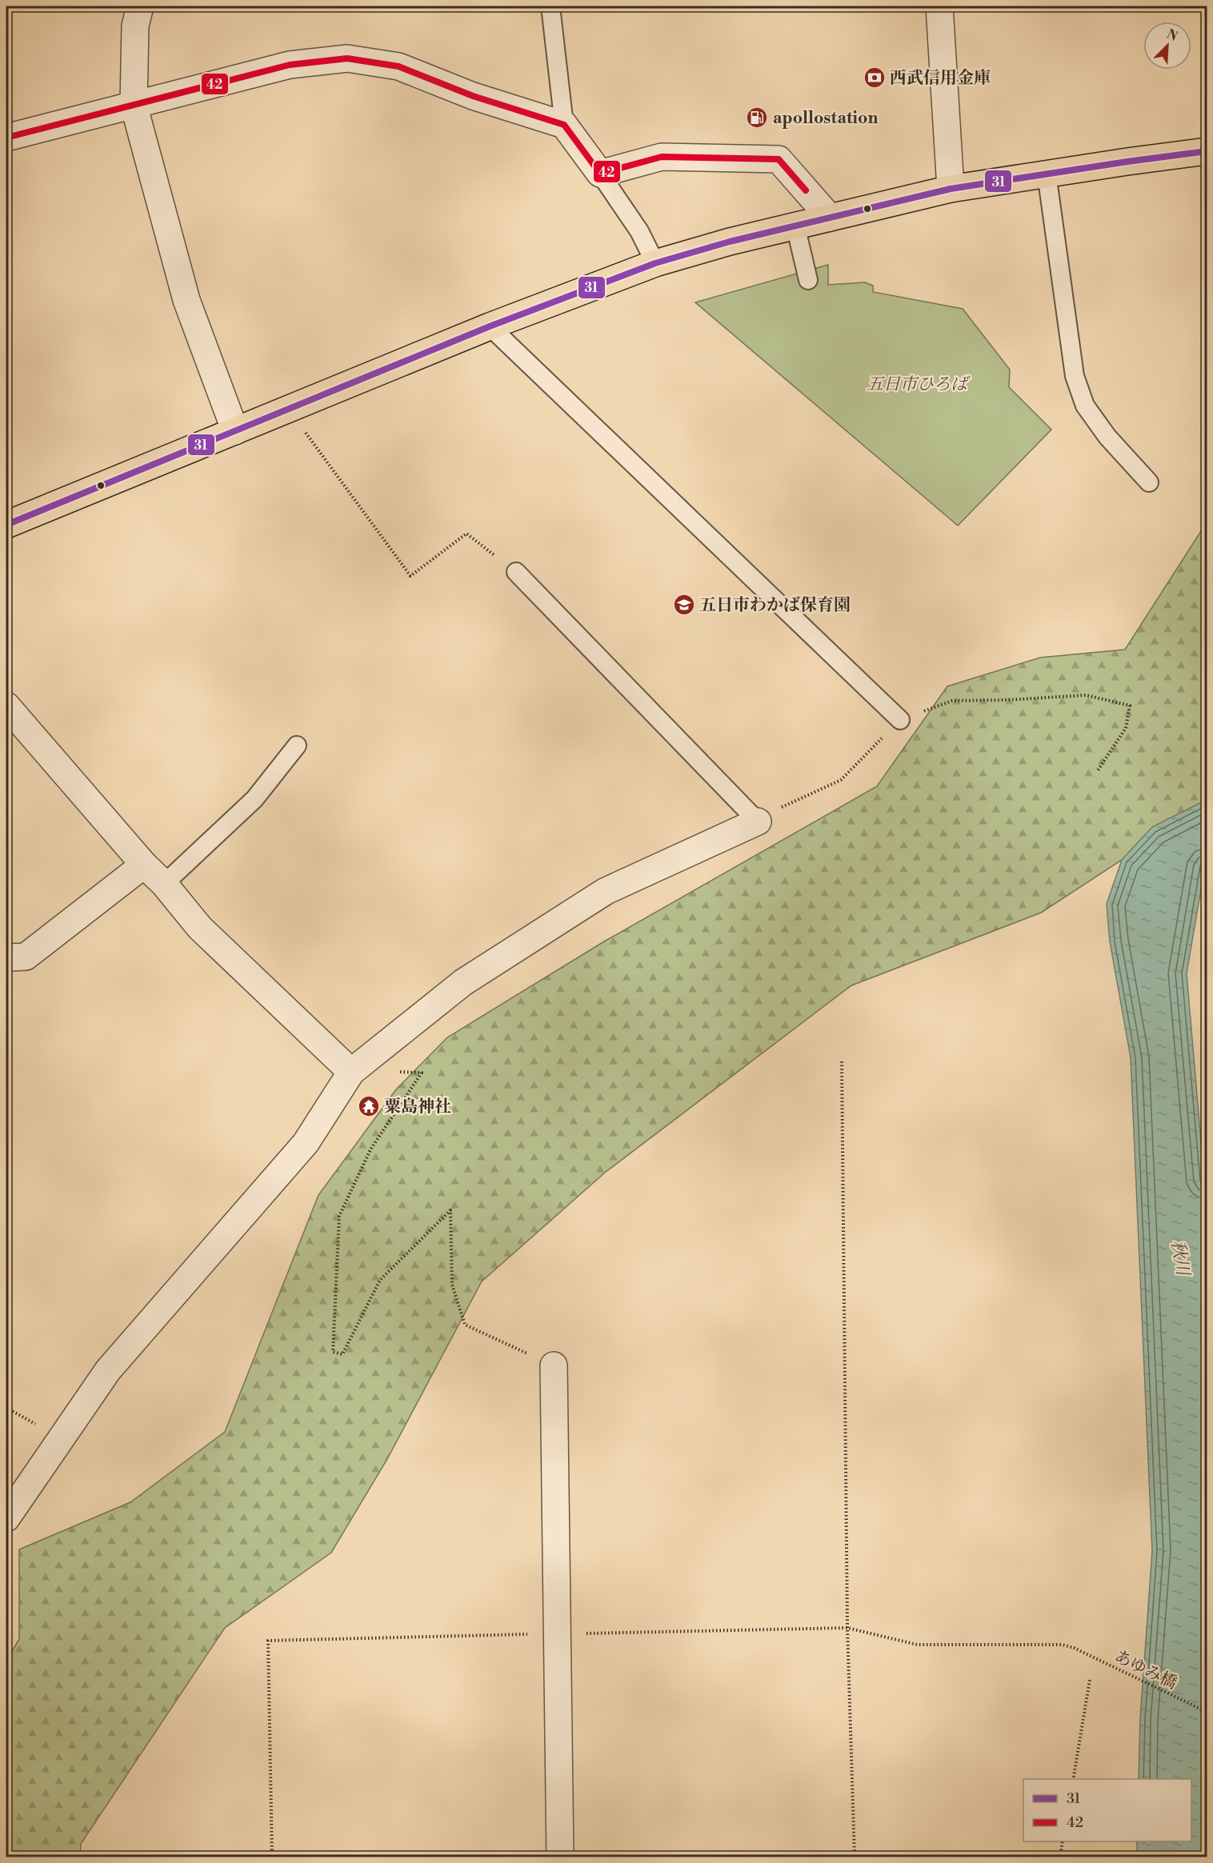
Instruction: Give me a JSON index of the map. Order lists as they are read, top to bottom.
{
  "streets": {
    "path": ["あゆみ橋"]
  },
  "water": ["秋川"],
  "parks": ["五日市ひろば"],
  "places": {
    "bank": ["西武信用金庫"],
    "fuel station": ["apollostation"],
    "school or university": ["五日市わかば保育園"],
    "temple": ["粟島神社"]
  },
  "lines": ["transit line 42", "transit line 31"],
  "legend": ["31", "42"],
  "north": "top right"
}
